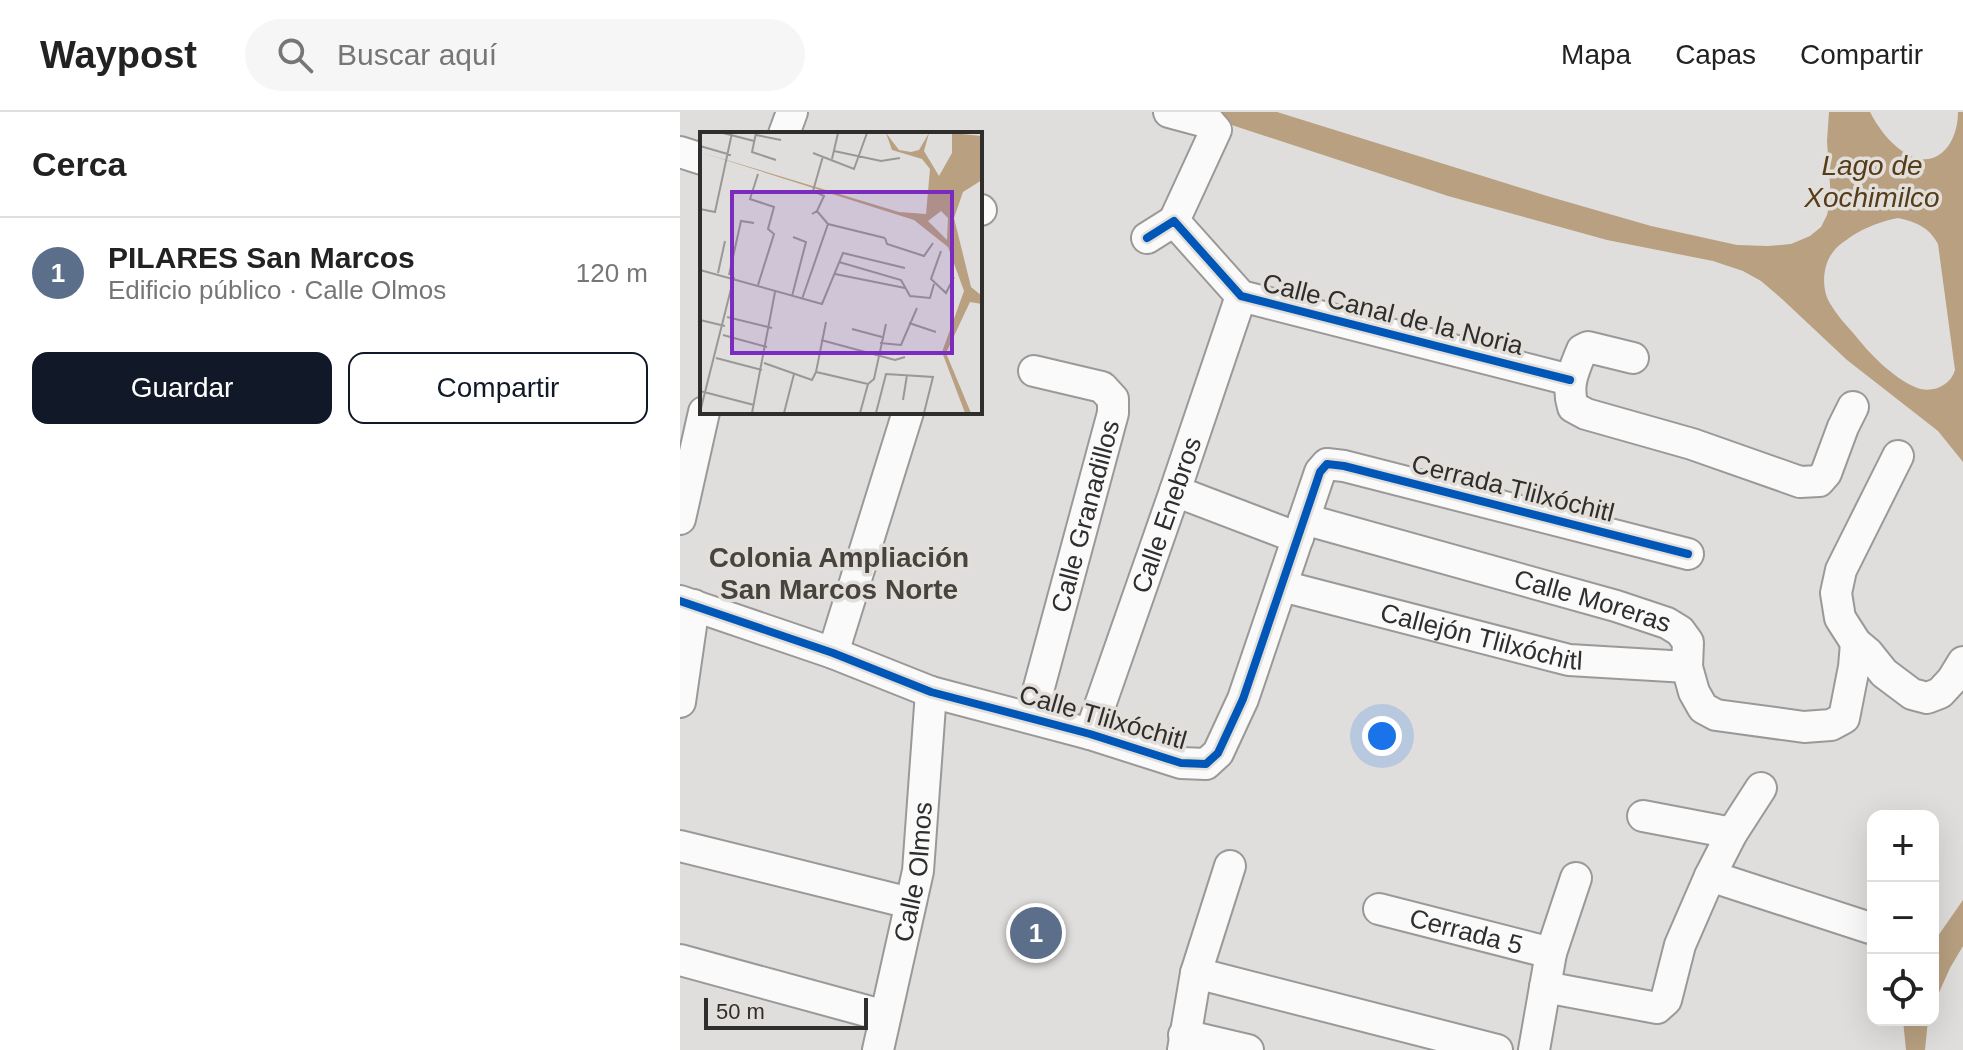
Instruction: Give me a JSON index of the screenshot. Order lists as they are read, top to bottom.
{
  "streets": {
    "street": [
      "Calle Canal de la Noria",
      "Cerrada Tlilxóchitl",
      "Calle Enebros",
      "Calle Granadillos",
      "Calle Moreras",
      "Callejón Tlilxóchitl",
      "Calle Tlilxóchitl",
      "Calle Olmos",
      "Cerrada 5"
    ]
  },
  "crossings": [
    ["Calle Canal de la Noria", "Calle Enebros"],
    ["Cerrada Tlilxóchitl", "Calle Tlilxóchitl"],
    ["Calle Enebros", "Calle Tlilxóchitl"],
    ["Calle Granadillos", "Calle Tlilxóchitl"],
    ["Calle Moreras", "Callejón Tlilxóchitl"],
    ["Calle Moreras", "Calle Tlilxóchitl"],
    ["Callejón Tlilxóchitl", "Calle Tlilxóchitl"],
    ["Calle Tlilxóchitl", "Calle Olmos"]
  ],
  "districts": ["Colonia Ampliación San Marcos Norte"],
  "water": ["Lago de Xochimilco"],
  "scale_bar": "50 m",
  "page": {
    "header": "Waypost",
    "search": "Buscar aquí",
    "nav": ["Mapa", "Capas", "Compartir"],
    "heading": "Cerca",
    "list": [
      {
        "mark": "1",
        "name": "PILARES San Marcos",
        "note": "Edificio público · Calle Olmos",
        "value": "120 m"
      }
    ],
    "buttons": ["Guardar", "Compartir"],
    "map_buttons": ["+", "−"],
    "pins": "1",
    "scale": "50 m"
  }
}
